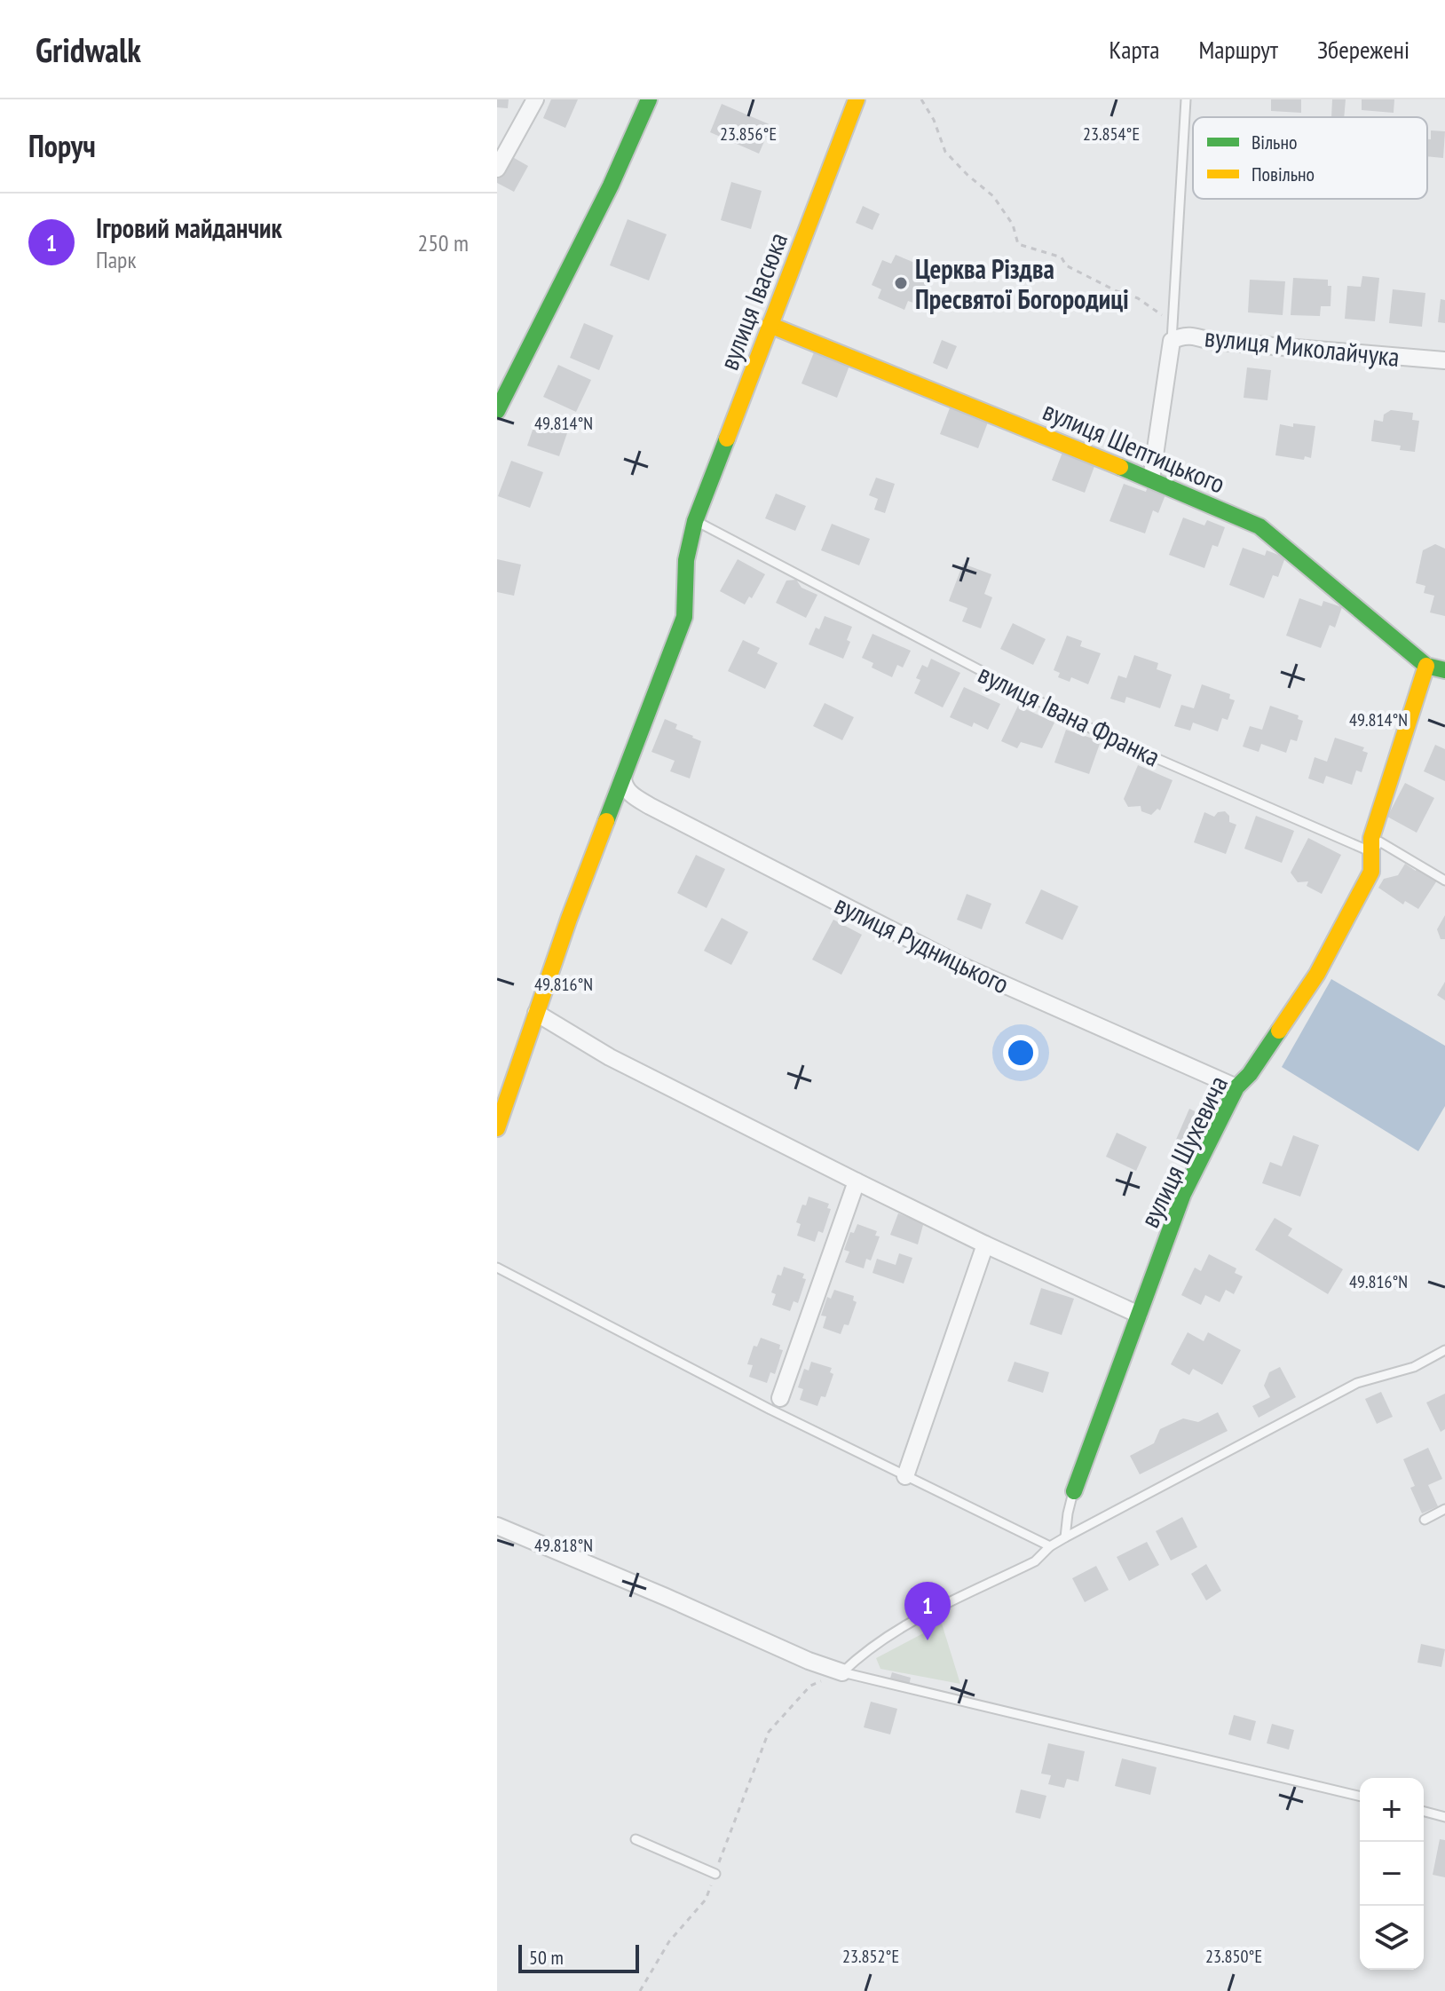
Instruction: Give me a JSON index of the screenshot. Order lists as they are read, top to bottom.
{
  "streets": {
    "street": [
      "вулиця Івасюка",
      "вулиця Миколайчука",
      "вулиця Шептицького",
      "вулиця Рудницького",
      "вулиця Шухевича"
    ],
    "lane": ["вулиця Івана Франка"]
  },
  "crossings": [
    ["вулиця Івасюка", "вулиця Шептицького"],
    ["вулиця Івасюка", "вулиця Івана Франка"],
    ["вулиця Івасюка", "вулиця Рудницького"],
    ["вулиця Миколайчука", "вулиця Шептицького"],
    ["вулиця Шептицького", "вулиця Шухевича"],
    ["вулиця Івана Франка", "вулиця Шухевича"],
    ["вулиця Рудницького", "вулиця Шухевича"]
  ],
  "places": ["Церква Різдва Пресвятої Богородиці"],
  "legend": ["Вільно", "Повільно"],
  "scale_bar": "50 m",
  "page": {
    "header": "Gridwalk",
    "nav": ["Карта", "Маршрут", "Збережені"],
    "heading": "Поруч",
    "list": [
      {
        "mark": "1",
        "name": "Ігровий майданчик",
        "note": "Парк",
        "value": "250 m"
      }
    ],
    "pins": "1",
    "map_buttons": ["+", "−"],
    "scale": "50 m"
  },
  "coordinates": [
    "23.856°E",
    "23.854°E",
    "49.814°N",
    "49.816°N",
    "49.818°N",
    "23.852°E",
    "23.850°E"
  ]
}
